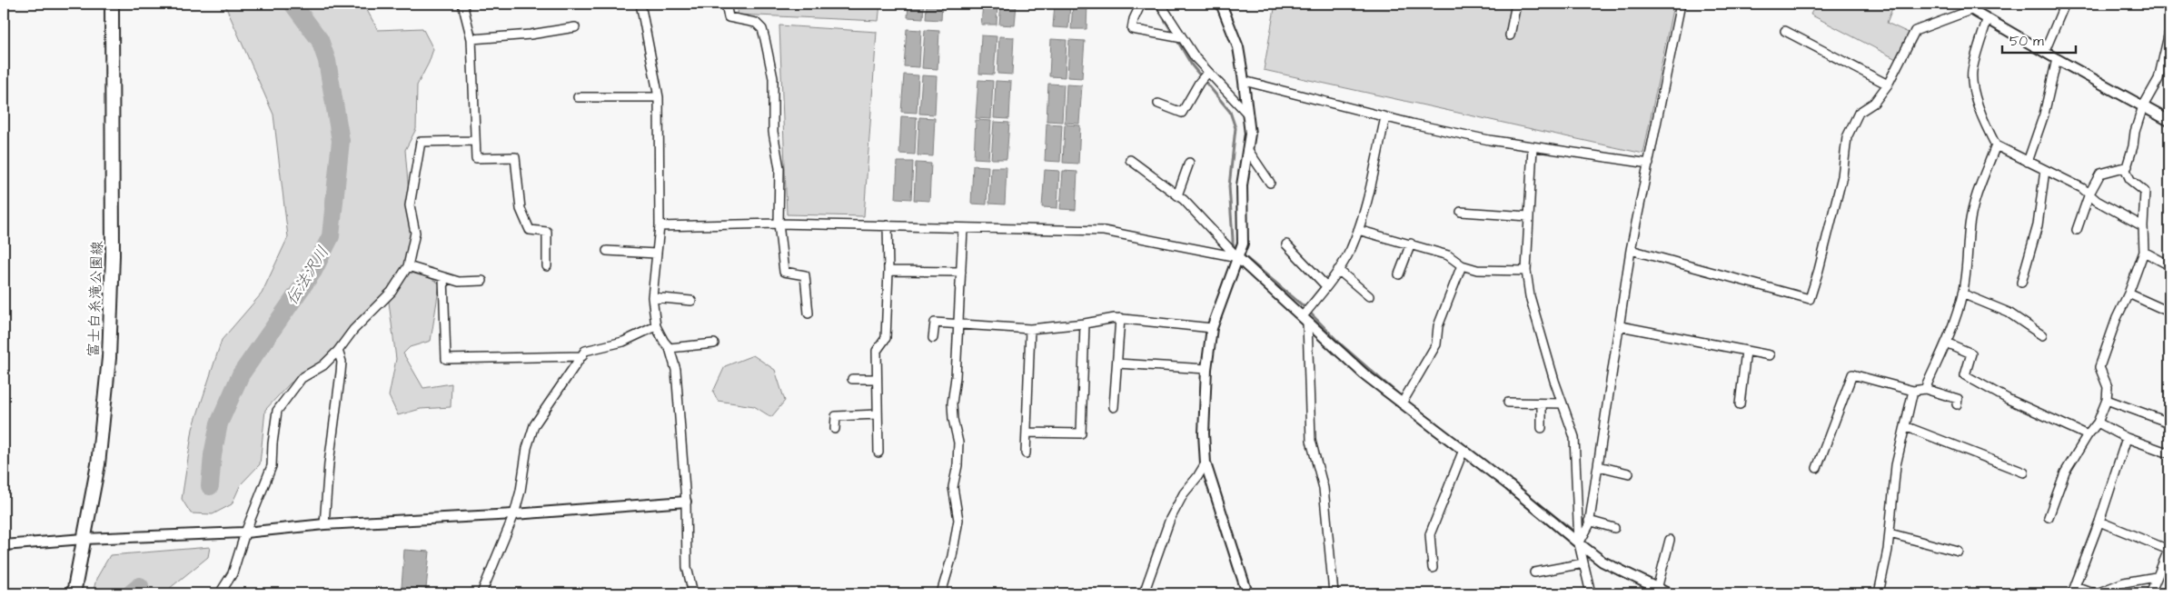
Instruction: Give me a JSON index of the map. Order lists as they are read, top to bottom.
{
  "streets": {
    "main road": ["富士白糸滝公園線"]
  },
  "water": ["伝法沢川"],
  "scale_bar": "50 m"
}
